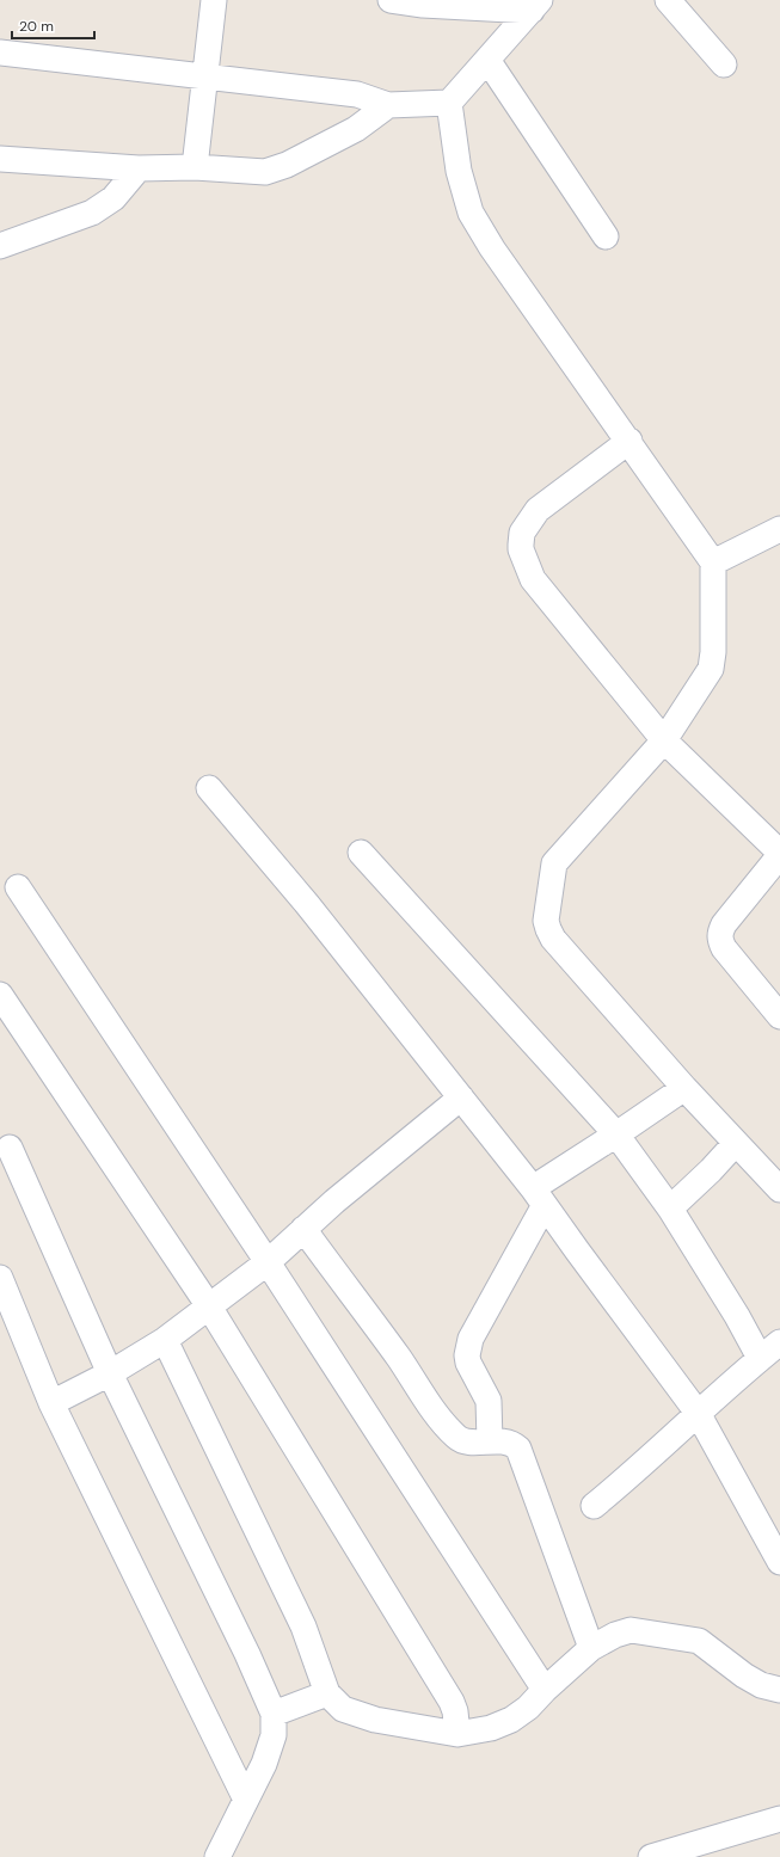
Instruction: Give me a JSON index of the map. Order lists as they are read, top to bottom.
{
  "scale_bar": "20 m"
}
